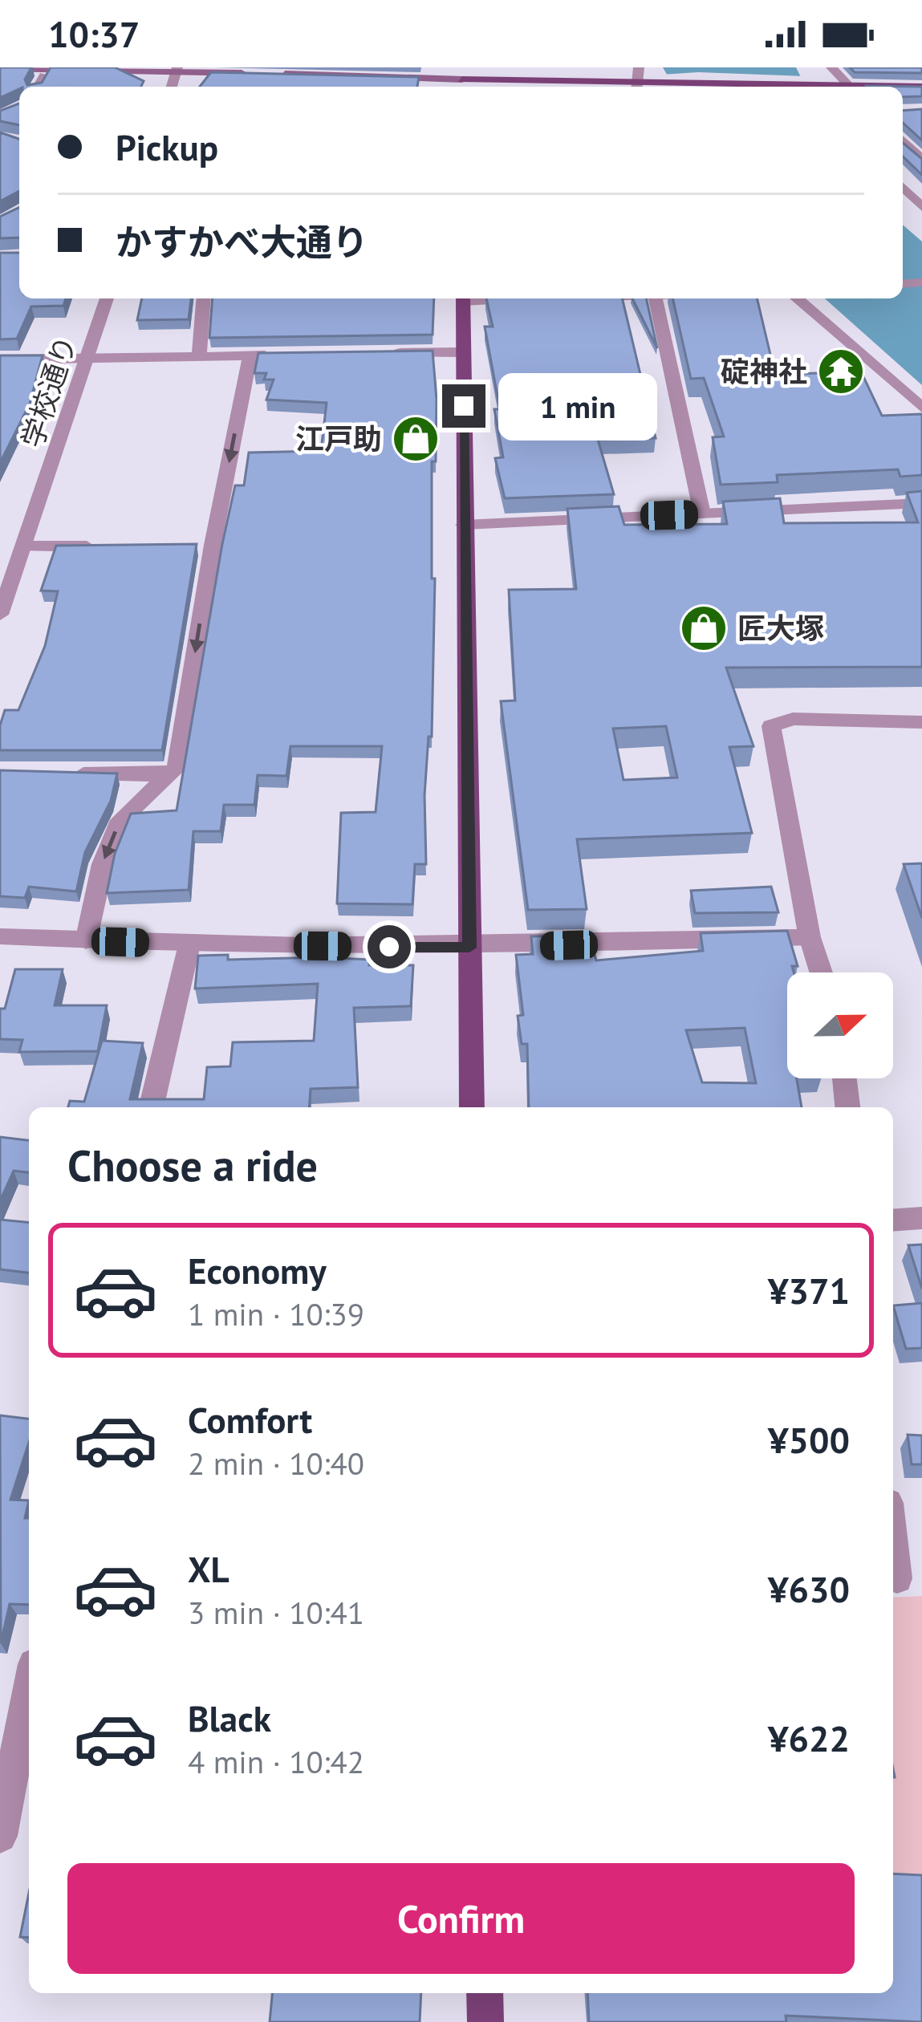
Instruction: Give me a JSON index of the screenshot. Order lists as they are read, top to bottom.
{
  "streets": {
    "street": ["学校通り"]
  },
  "places": {
    "temple": ["碇神社"],
    "shop": ["江戸助", "匠大塚"]
  },
  "north": "right",
  "page": {
    "status": "10:37",
    "banner": ["Pickup", "かすかべ大通り"],
    "bubble": "1 min",
    "heading": "Choose a ride",
    "list": [
      {
        "name": "Economy",
        "note": "1 min · 10:39",
        "value": "¥371"
      },
      {
        "name": "Comfort",
        "note": "2 min · 10:40",
        "value": "¥500"
      },
      {
        "name": "XL",
        "note": "3 min · 10:41",
        "value": "¥630"
      },
      {
        "name": "Black",
        "note": "4 min · 10:42",
        "value": "¥622"
      }
    ],
    "buttons": "Confirm"
  }
}
